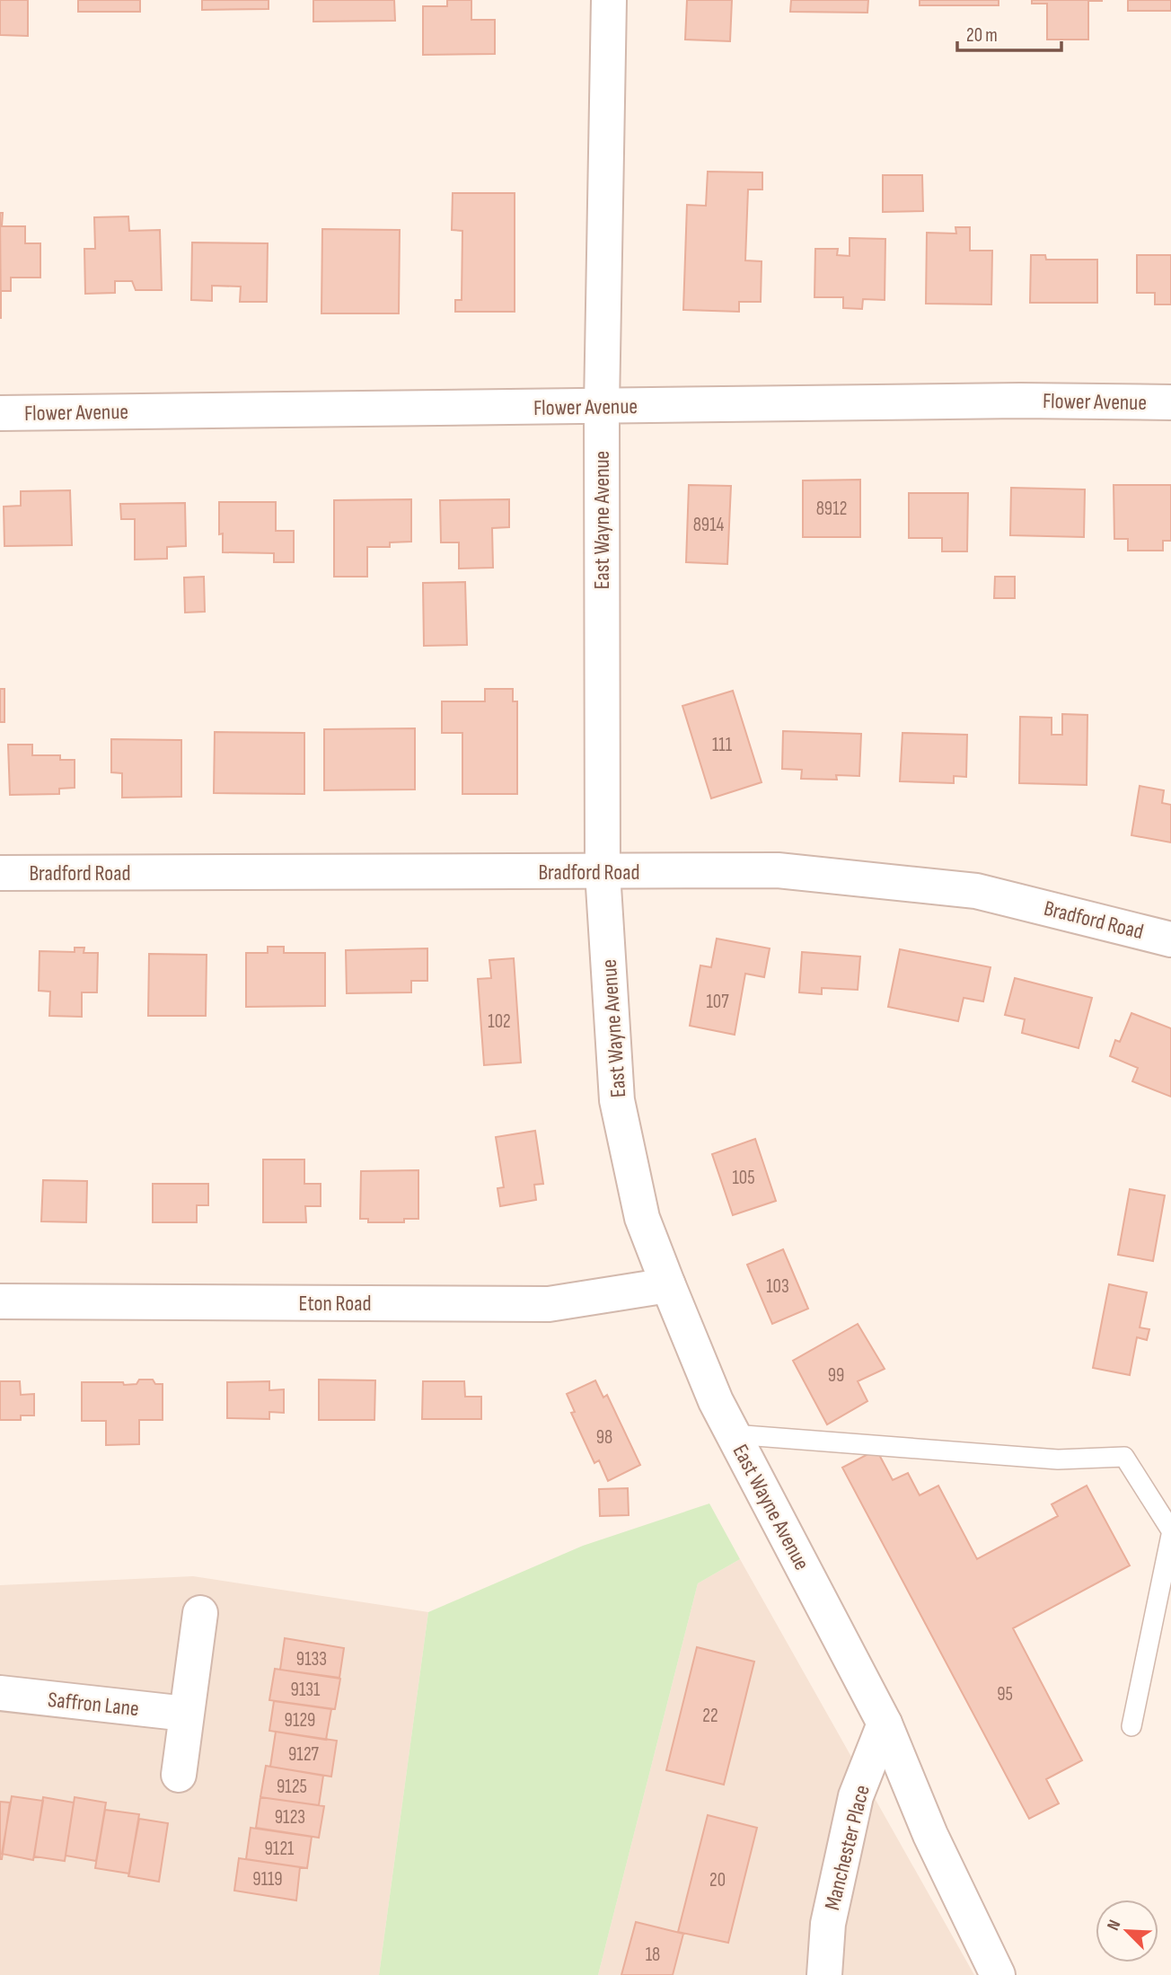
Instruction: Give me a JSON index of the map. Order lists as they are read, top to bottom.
{
  "streets": {
    "street": [
      "Flower Avenue",
      "East Wayne Avenue",
      "Bradford Road",
      "Eton Road",
      "Saffron Lane",
      "Manchester Place"
    ]
  },
  "crossings": [
    ["Flower Avenue", "East Wayne Avenue"],
    ["East Wayne Avenue", "Bradford Road"],
    ["East Wayne Avenue", "Eton Road"],
    ["East Wayne Avenue", "Manchester Place"]
  ],
  "house_numbers": [
    "8912",
    "8914",
    "111",
    "107",
    "102",
    "105",
    "103",
    "99",
    "98",
    "9133",
    "9131",
    "95",
    "22",
    "9129",
    "9127",
    "9125",
    "9123",
    "9121",
    "9119",
    "20",
    "18"
  ],
  "scale_bar": "20 m",
  "north": "top left"
}
